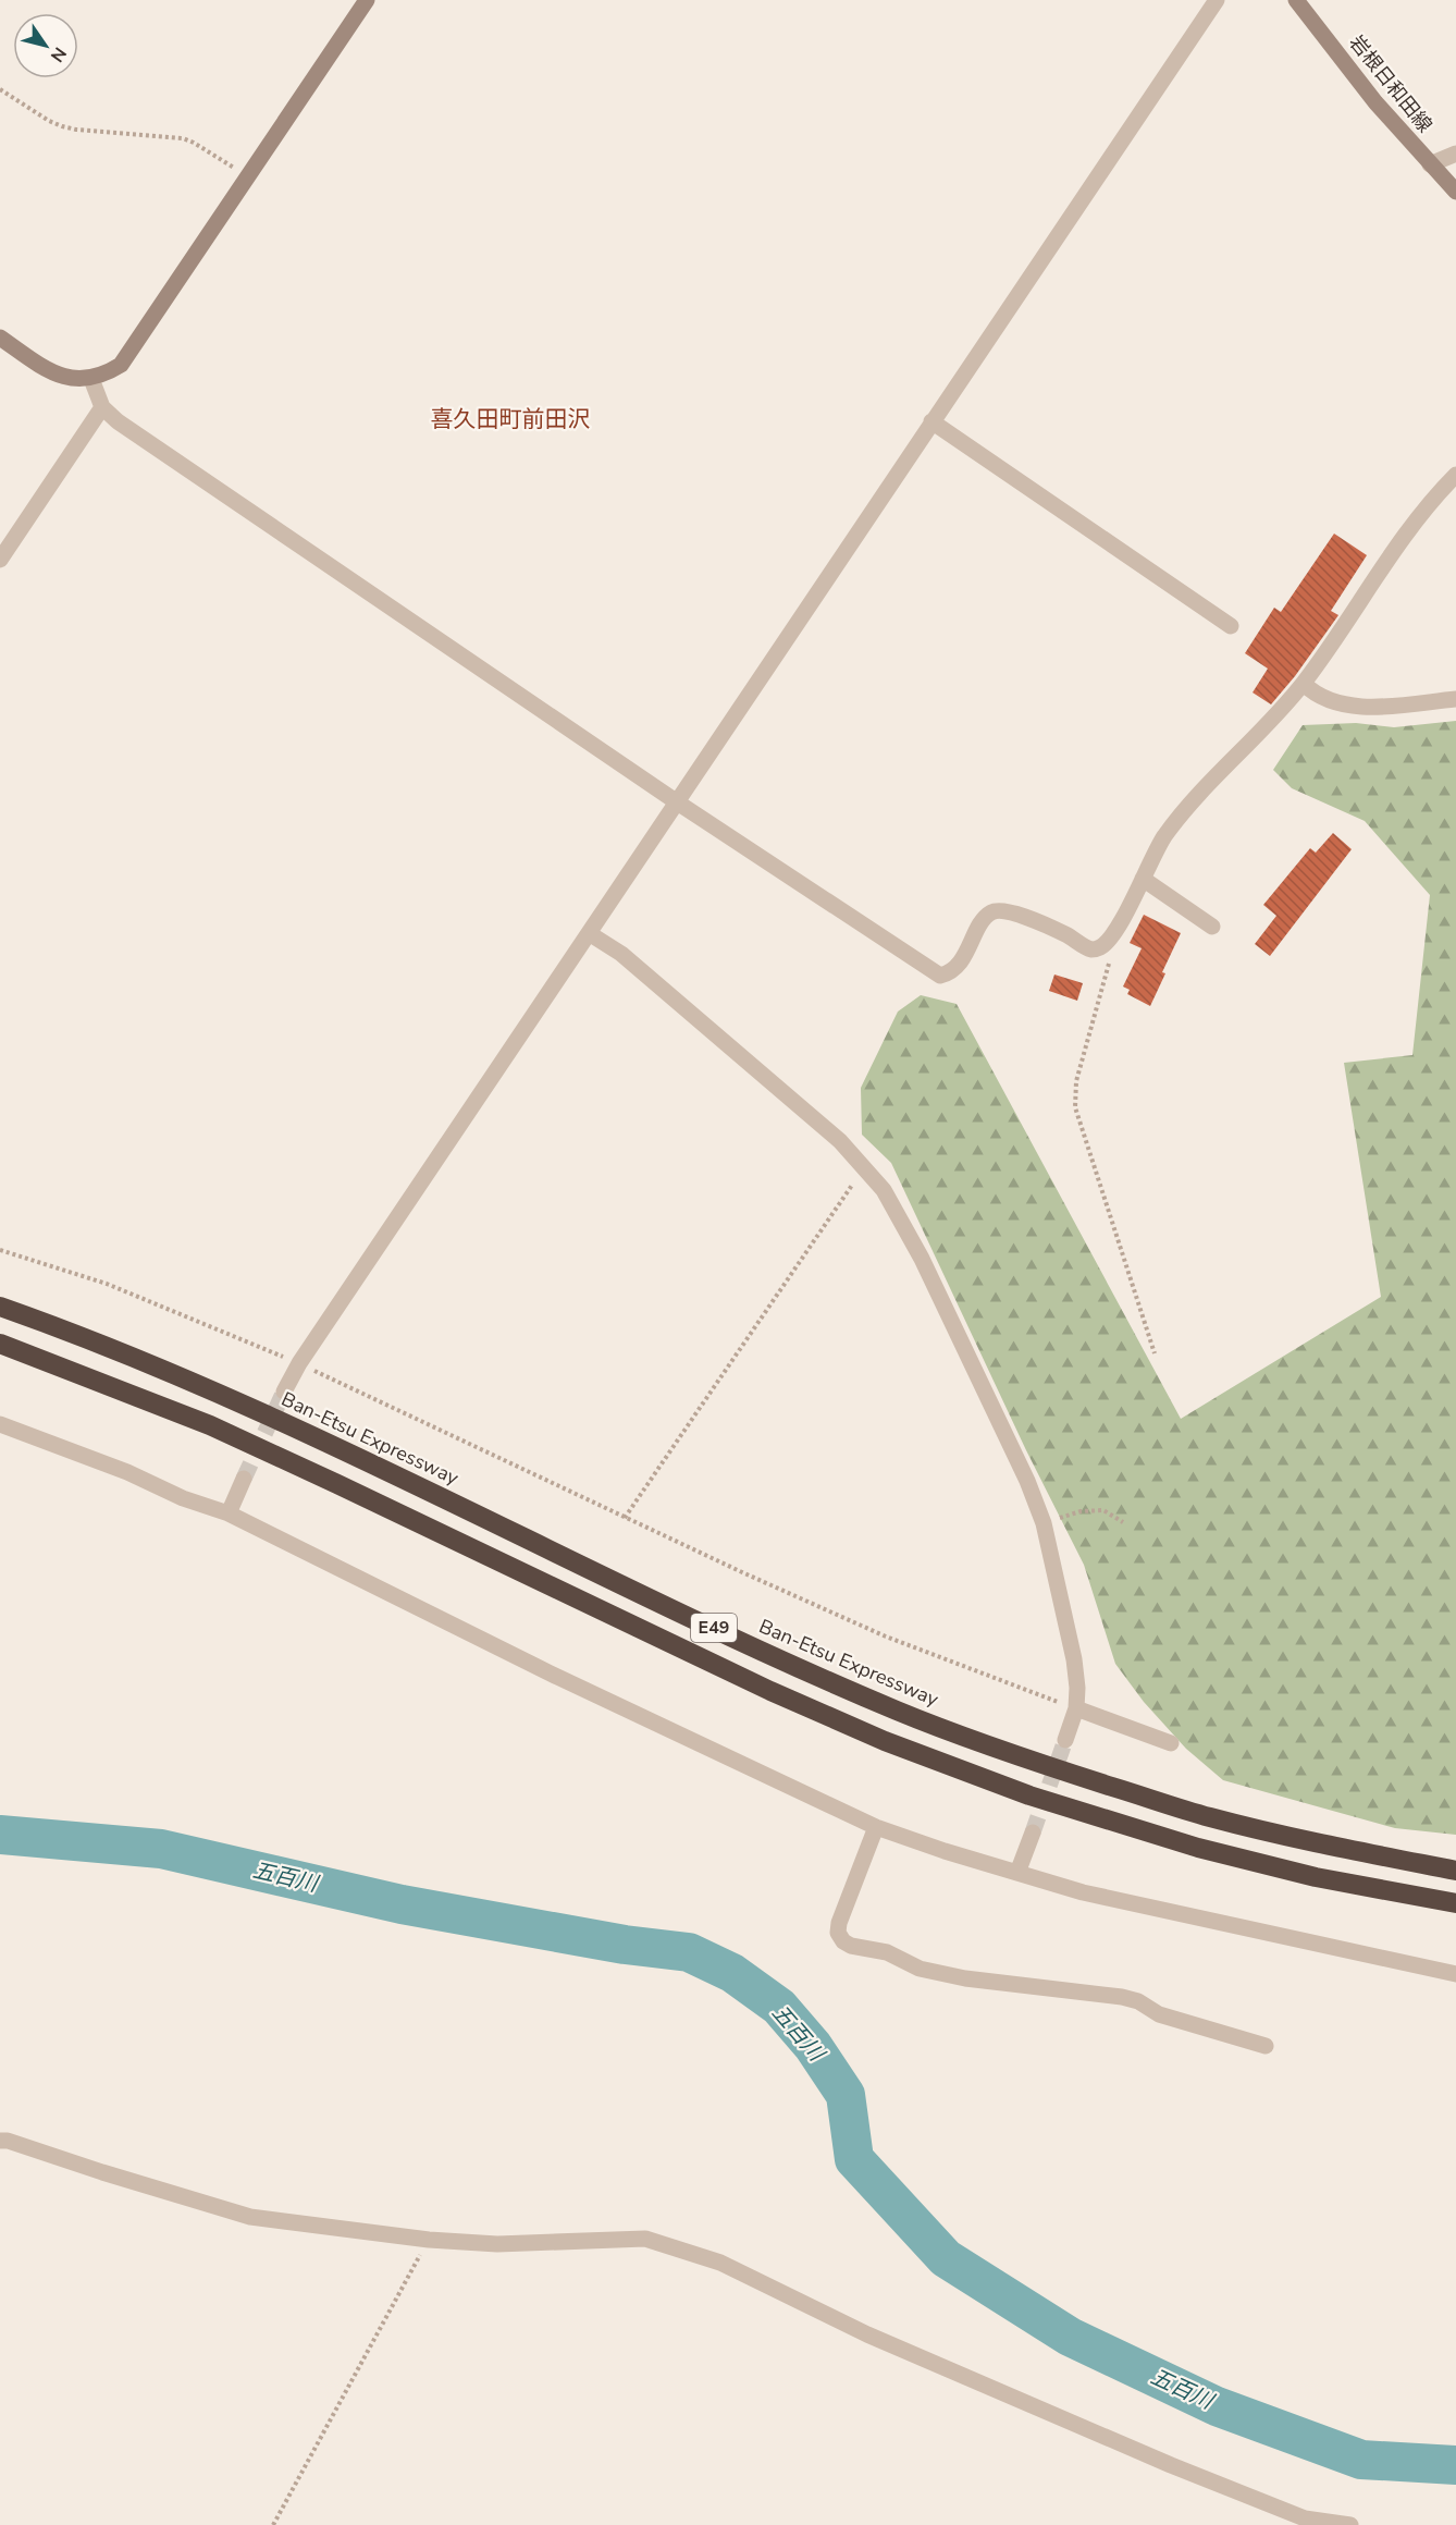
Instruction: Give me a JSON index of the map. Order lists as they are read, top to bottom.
{
  "streets": {
    "highway": ["Ban-Etsu Expressway", "E49"],
    "street": ["岩根日和田線"]
  },
  "districts": ["喜久田町前田沢"],
  "water": ["五百川"],
  "north": "bottom right"
}
